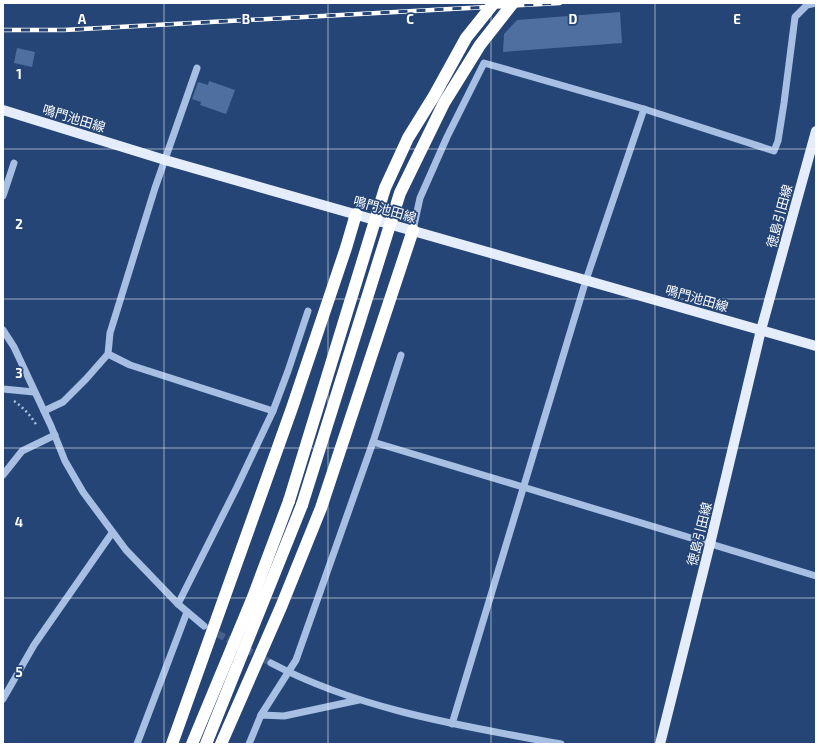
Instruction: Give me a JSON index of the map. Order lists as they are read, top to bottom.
{
  "streets": {
    "main road": ["鳴門池田線", "徳島引田線"]
  },
  "crossings": [
    ["鳴門池田線", "徳島引田線"]
  ],
  "grid": {
    "columns": [
      "A",
      "B",
      "C",
      "D",
      "E"
    ],
    "rows": [
      "1",
      "2",
      "3",
      "4",
      "5"
    ]
  }
}
